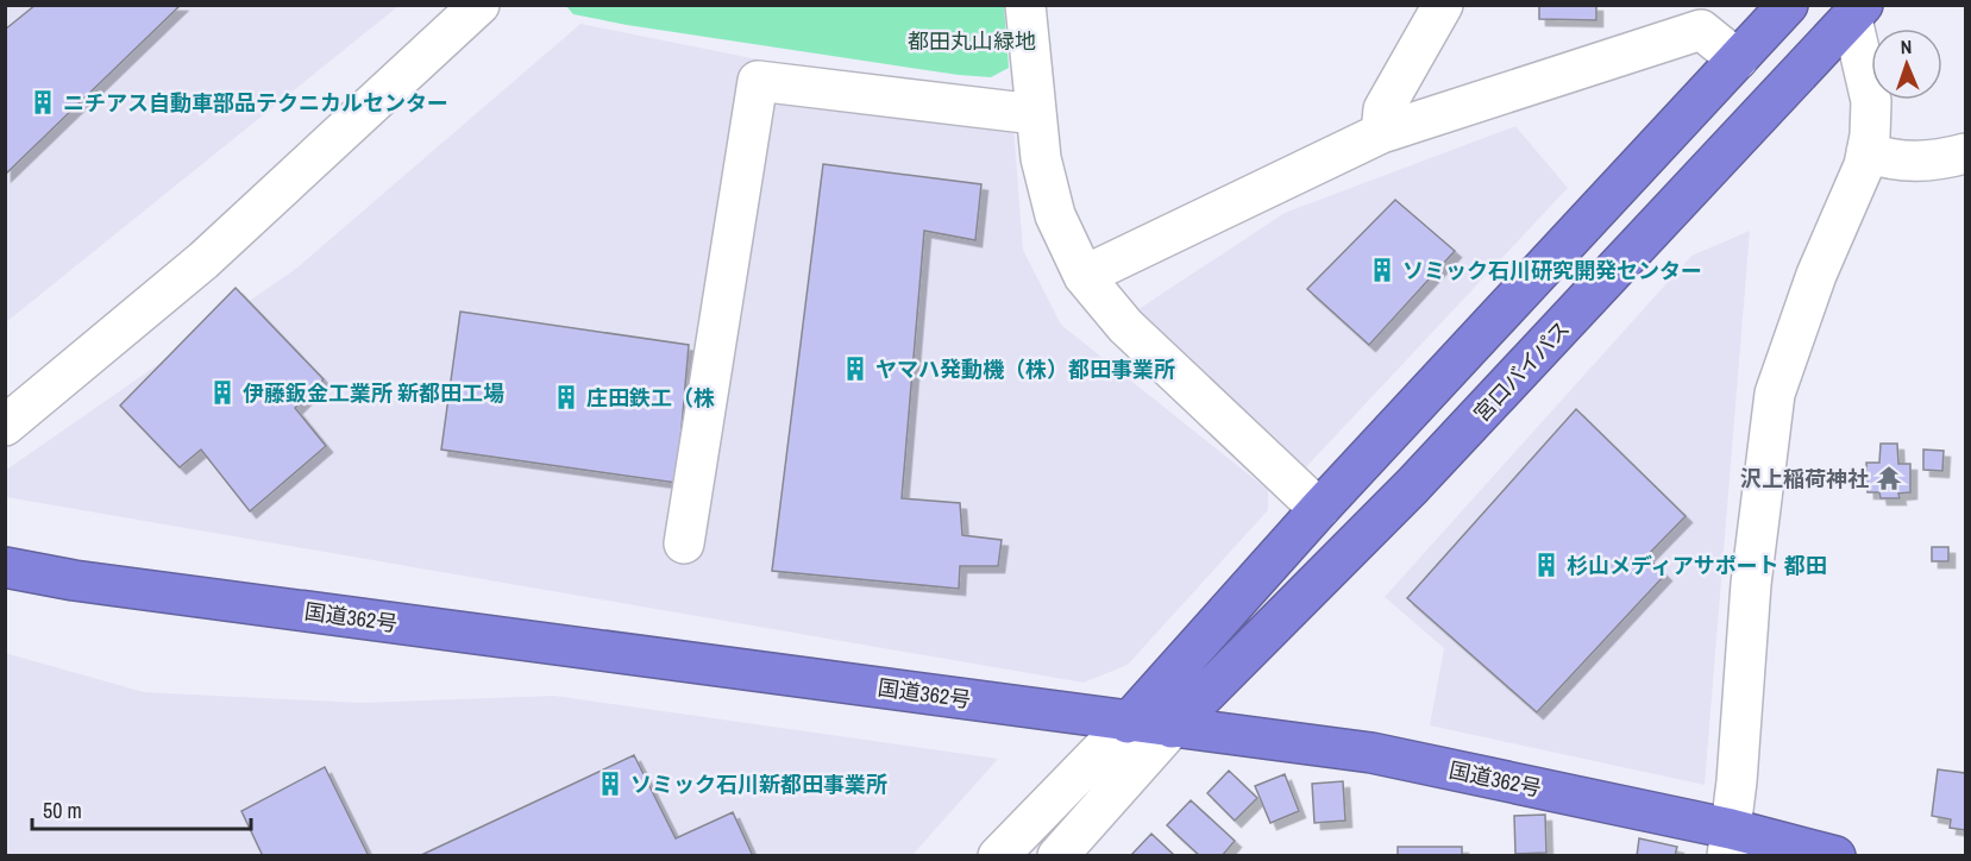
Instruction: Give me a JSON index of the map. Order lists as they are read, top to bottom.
{
  "streets": {
    "highway": ["宮口バイパス", "国道362号"]
  },
  "crossings": [
    ["宮口バイパス", "国道362号"]
  ],
  "parks": ["都田丸山緑地"],
  "places": {
    "building": [
      "ニチアス自動車部品テクニカルセンター",
      "ソミック石川研究開発センター",
      "ヤマハ発動機（株）都田事業所",
      "伊藤鈑金工業所 新都田工場",
      "庄田鉄工（株",
      "杉山メディアサポート 都田",
      "ソミック石川新都田事業所"
    ],
    "temple": ["沢上稲荷神社"]
  },
  "scale_bar": "50 m",
  "north": "top"
}
